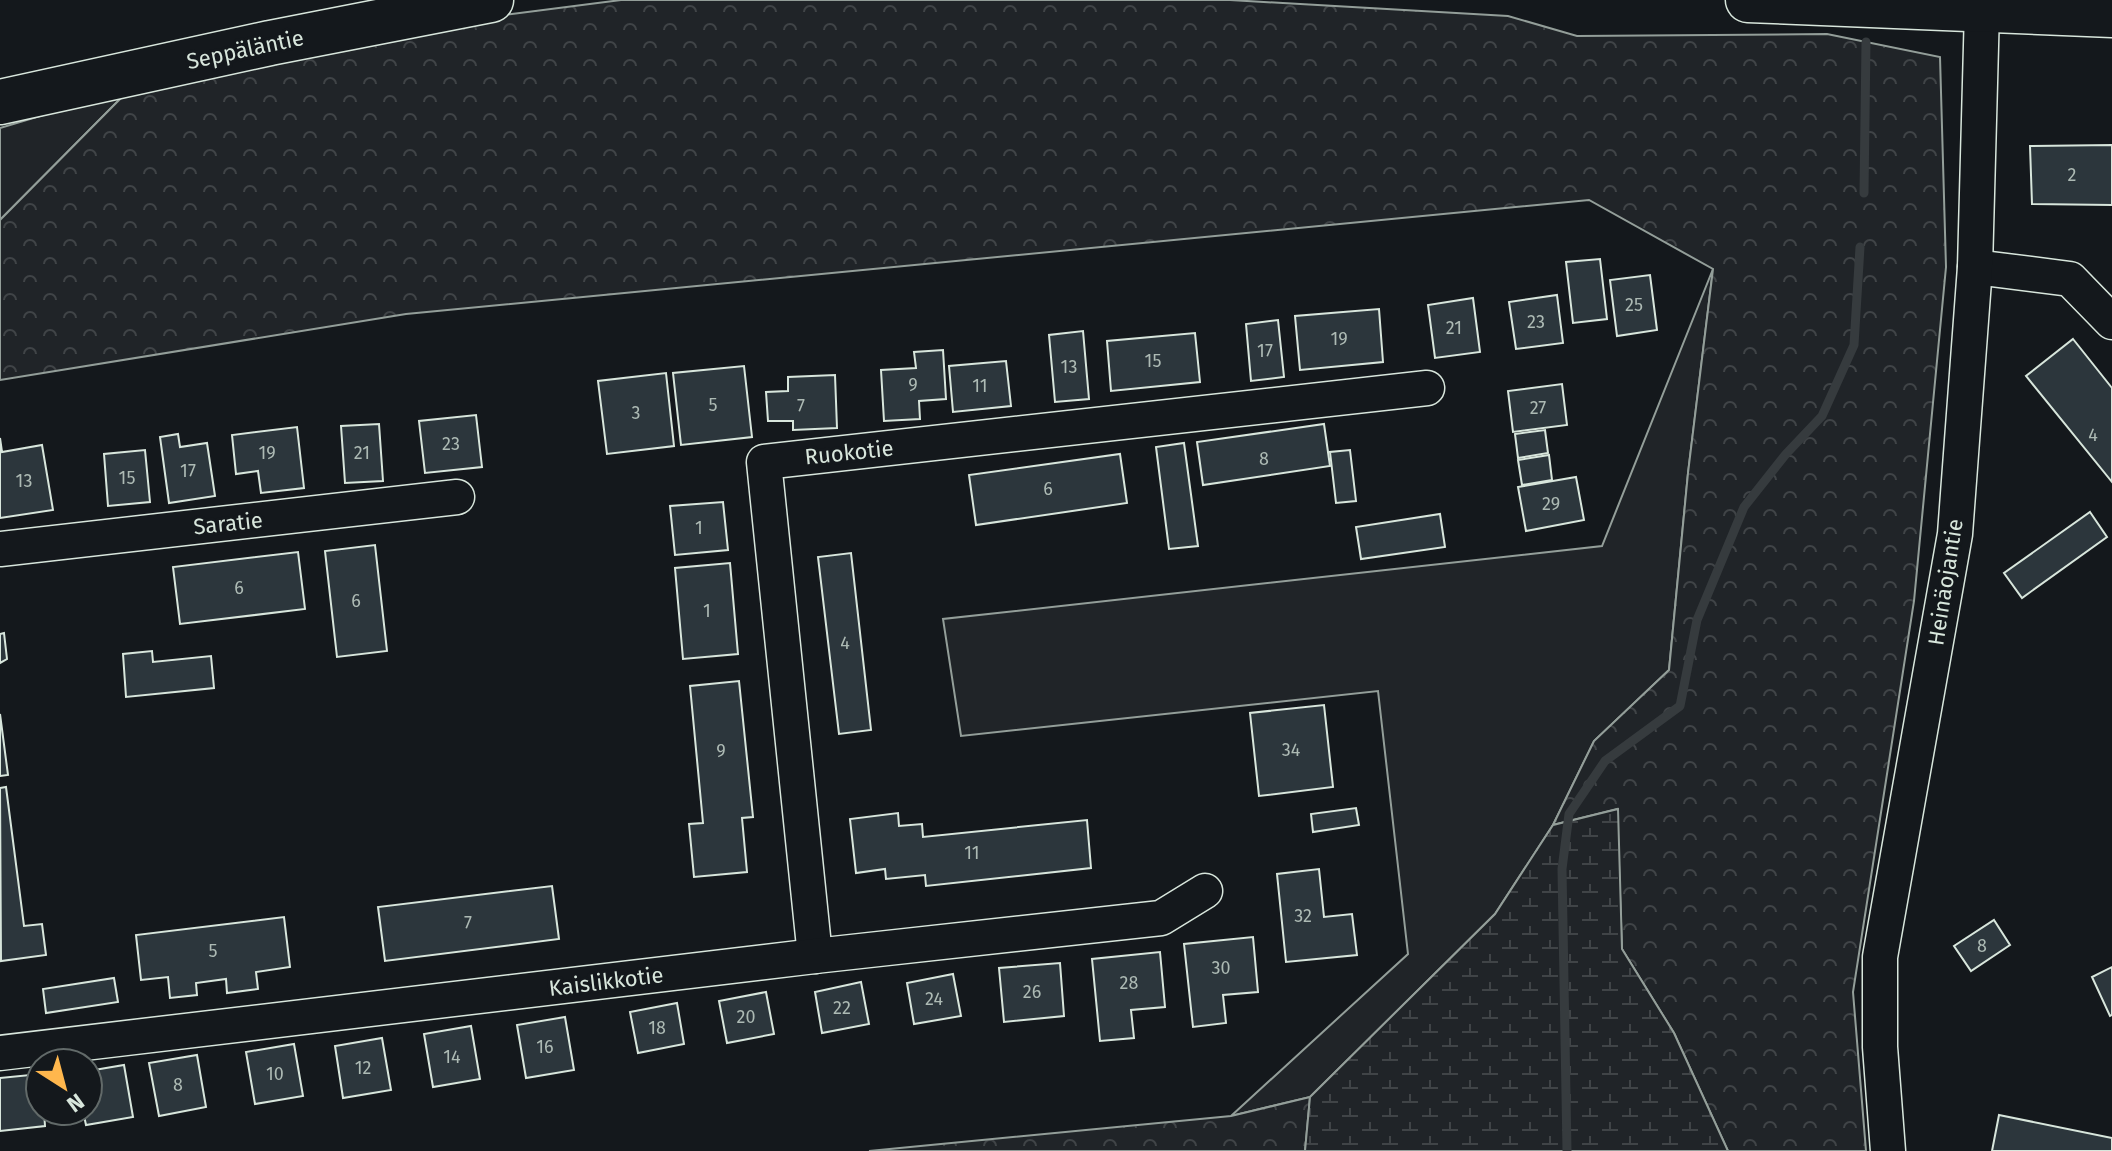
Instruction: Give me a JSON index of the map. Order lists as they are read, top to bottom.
{
  "streets": {
    "main road": ["Seppäläntie"],
    "street": [
      "Ruokotie",
      "Saratie",
      "Heinäojantie",
      "Kaislikkotie"
    ]
  },
  "crossings": [
    ["Ruokotie", "Kaislikkotie"]
  ],
  "house_numbers": [
    "2",
    "25",
    "23",
    "21",
    "19",
    "17",
    "15",
    "13",
    "9",
    "11",
    "5",
    "7",
    "27",
    "3",
    "4",
    "23",
    "19",
    "21",
    "8",
    "17",
    "15",
    "13",
    "6",
    "29",
    "1",
    "6",
    "6",
    "1",
    "4",
    "34",
    "9",
    "11",
    "32",
    "7",
    "8",
    "5",
    "30",
    "28",
    "26",
    "24",
    "22",
    "20",
    "18",
    "16",
    "14",
    "12",
    "10",
    "8"
  ],
  "north": "bottom right"
}
